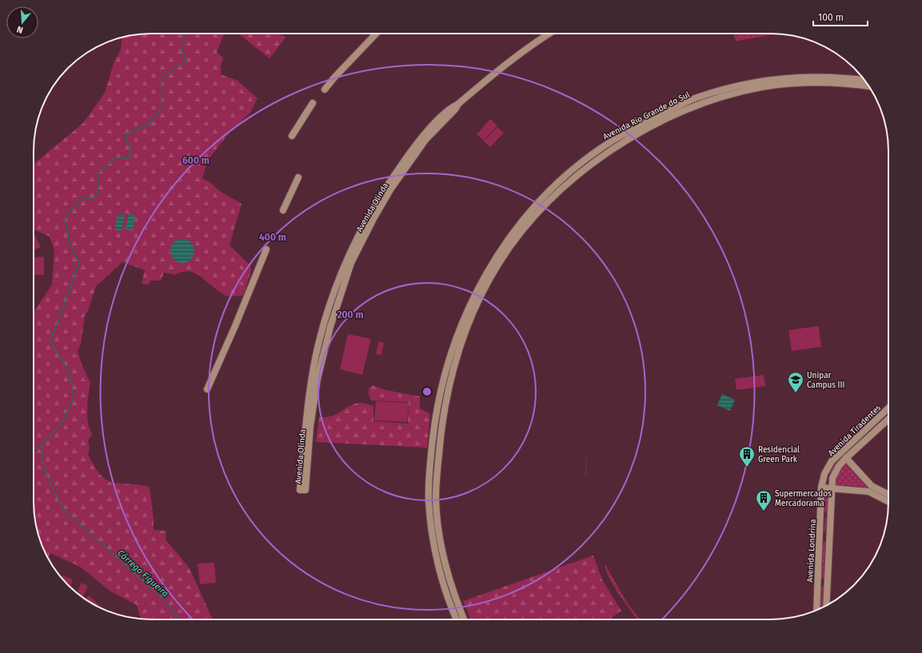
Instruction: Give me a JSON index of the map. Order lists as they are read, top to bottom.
{
  "streets": {
    "street": [
      "Avenida Rio Grande do Sul",
      "Avenida Olinda",
      "Avenida Tiradentes",
      "Avenida Londrina"
    ]
  },
  "crossings": [
    ["Avenida Tiradentes", "Avenida Londrina"]
  ],
  "water": ["Córrego Figueira"],
  "places": {
    "school or university": ["Unipar Campus III"],
    "building": ["Residencial Green Park", "Supermercados Mercadorama"]
  },
  "scale_bar": "100 m",
  "north": "bottom",
  "rings": ["600 m", "400 m", "200 m"]
}
